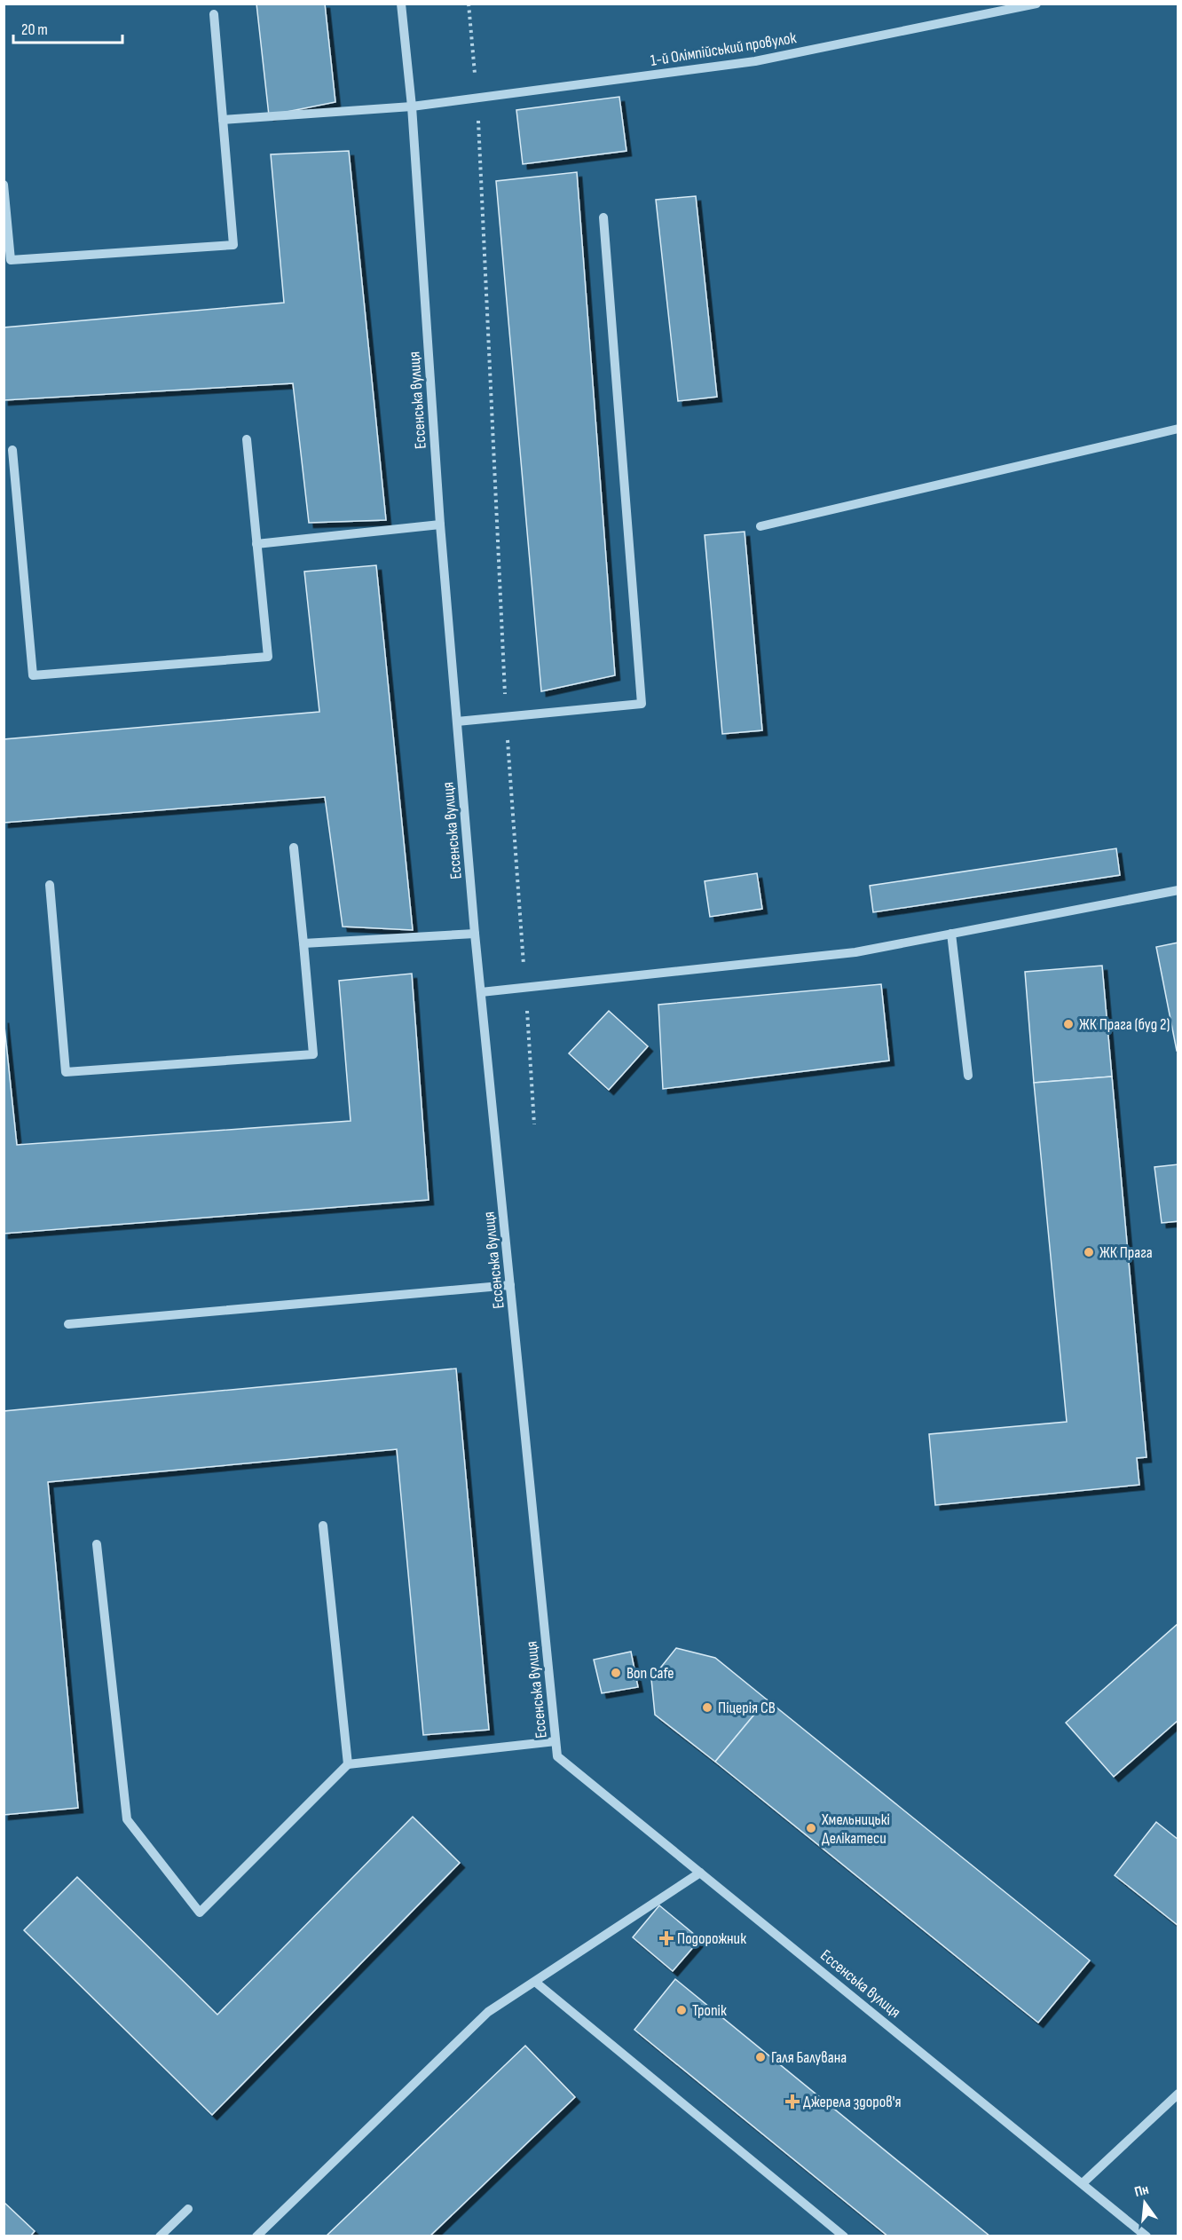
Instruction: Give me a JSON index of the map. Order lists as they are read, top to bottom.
{
  "streets": {
    "street": ["1-й Олімпійський провулок", "Ессенська вулиця"]
  },
  "crossings": [
    ["1-й Олімпійський провулок", "Ессенська вулиця"]
  ],
  "places": {
    "other": [
      "ЖК Прага (буд 2)",
      "ЖК Прага",
      "Bon Cafe",
      "Піцерія СВ",
      "Хмельницькі Делікатеси",
      "Тропік",
      "Галя Балувана"
    ],
    "health": ["Подорожник", "Джерела здоров'я"]
  },
  "scale_bar": "20 m",
  "north": "top"
}
